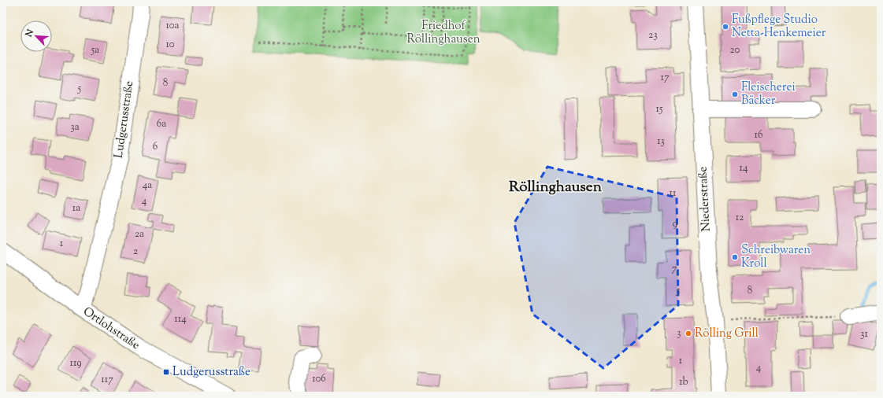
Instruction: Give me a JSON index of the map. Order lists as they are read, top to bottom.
{
  "streets": {
    "street": ["Ludgerusstraße", "Niederstraße", "Ortlohstraße"]
  },
  "crossings": [
    ["Ludgerusstraße", "Ortlohstraße"]
  ],
  "districts": ["Röllinghausen"],
  "parks": ["Friedhof Röllinghausen"],
  "places": {
    "other": [
      "Fußpflege Studio Netta-Henkemeier",
      "Fleischerei Bäcker",
      "Schreibwaren Kroll",
      "Rölling Grill"
    ],
    "transit": ["Ludgerusstraße"]
  },
  "house_numbers": [
    "10a",
    "23",
    "10",
    "5a",
    "20",
    "17",
    "8",
    "5",
    "15",
    "6a",
    "3a",
    "16",
    "13",
    "6",
    "14",
    "4a",
    "11",
    "4",
    "1a",
    "12",
    "9",
    "2a",
    "1",
    "2",
    "7",
    "5",
    "8",
    "114",
    "3",
    "31",
    "1",
    "119",
    "4",
    "106",
    "117",
    "1b"
  ],
  "north": "top left"
}
